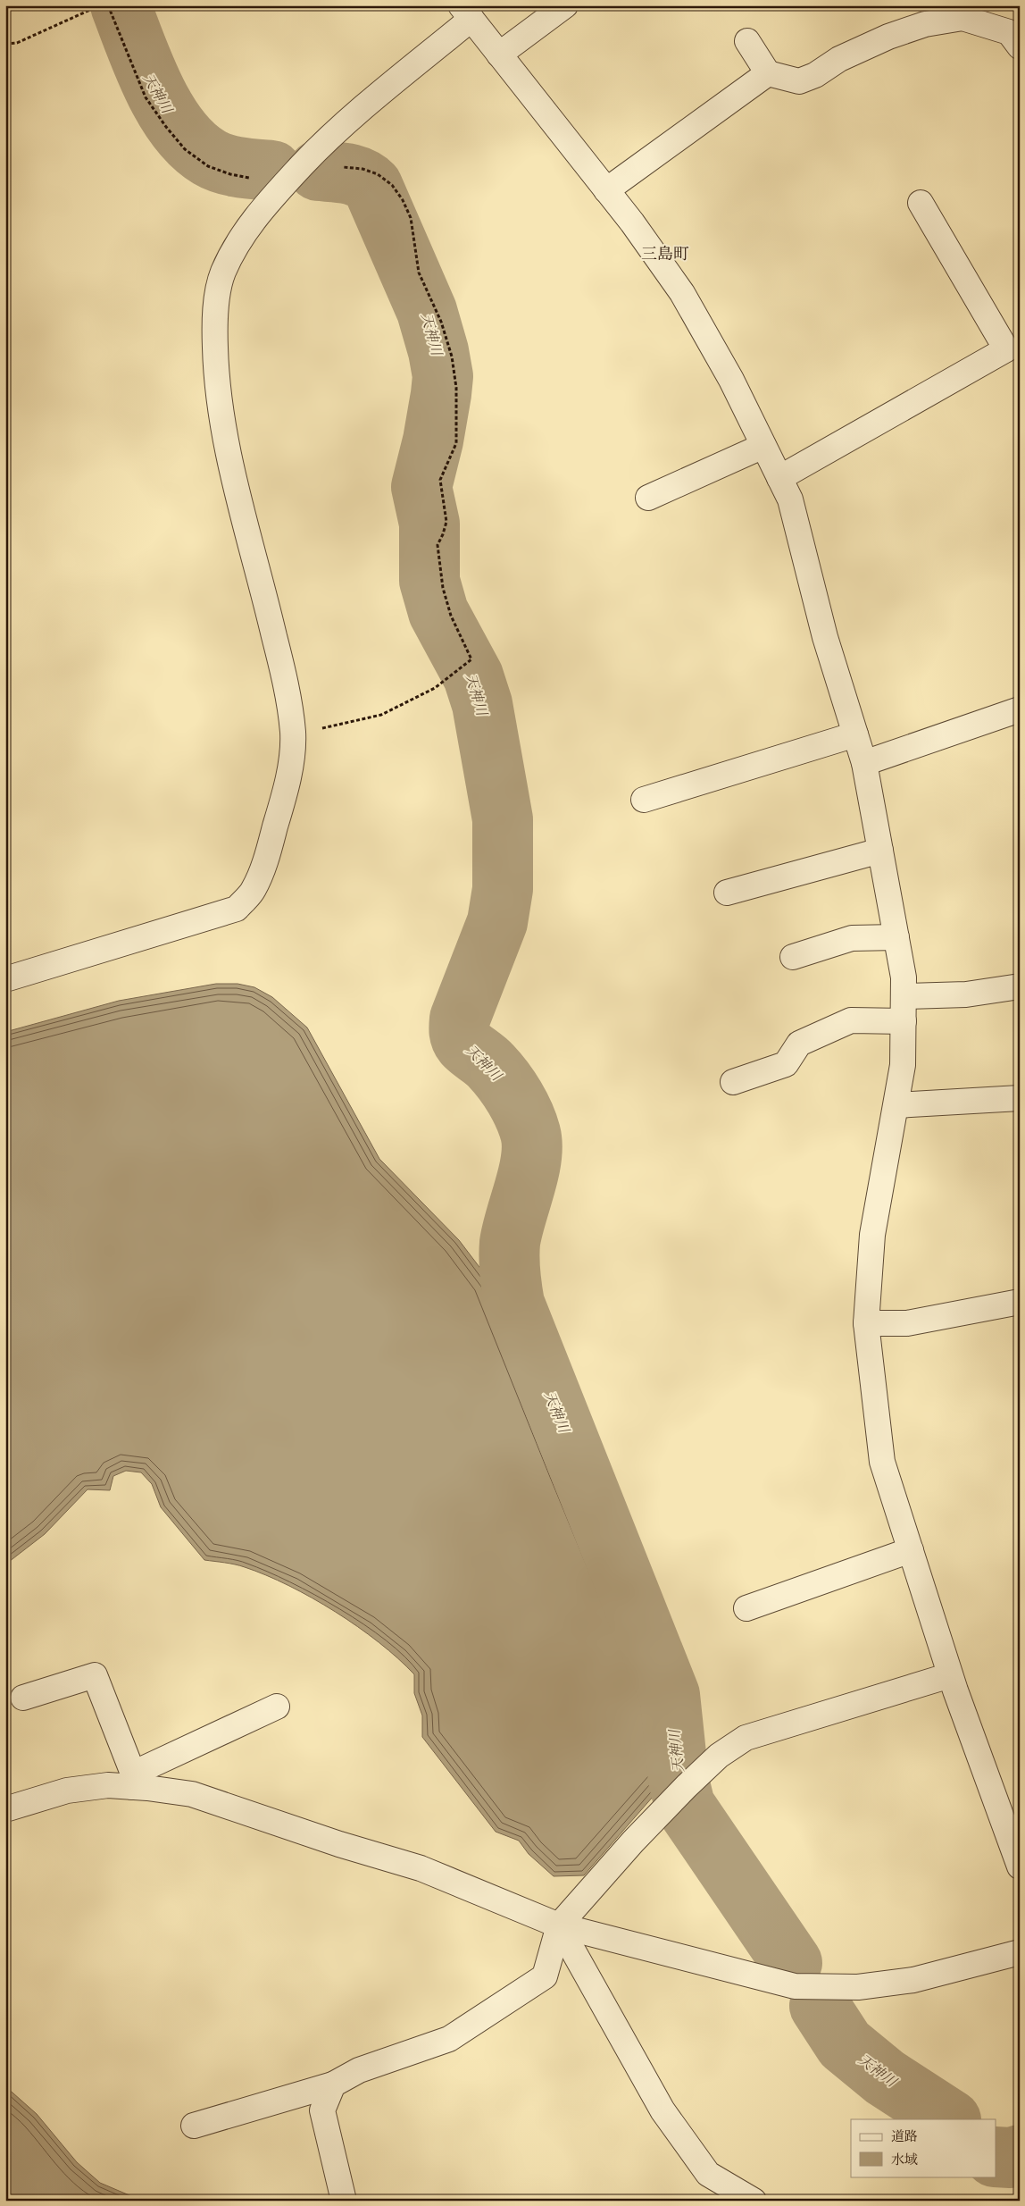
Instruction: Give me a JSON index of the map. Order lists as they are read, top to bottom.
{
  "districts": ["三島町"],
  "water": ["天神川"],
  "legend": ["道路", "水域"]
}
